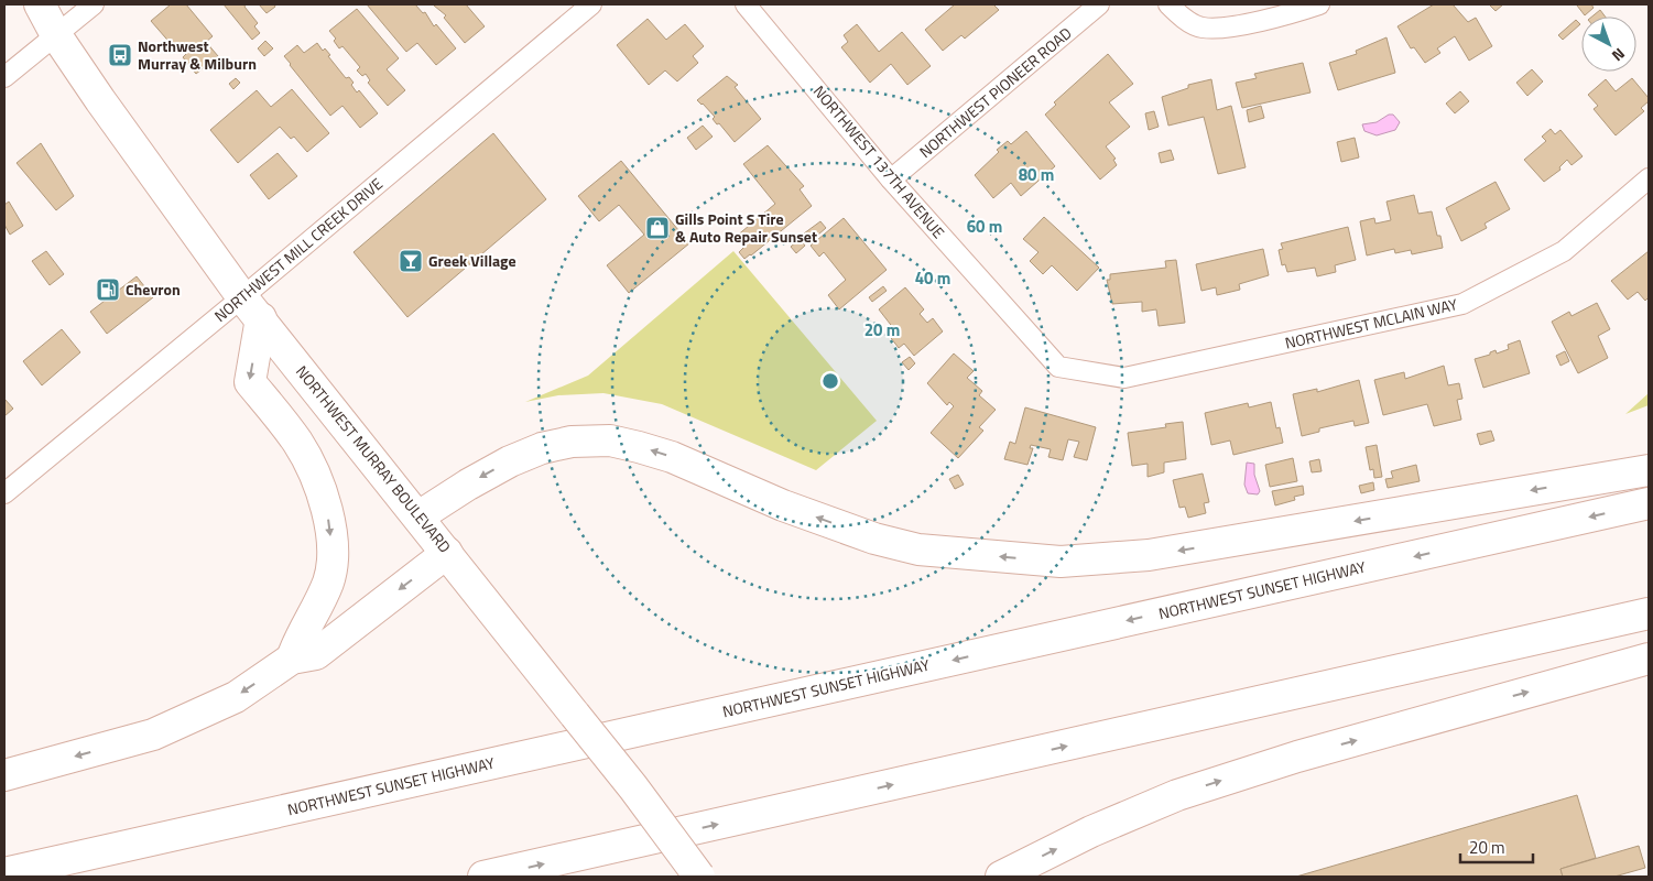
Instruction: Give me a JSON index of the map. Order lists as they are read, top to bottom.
{
  "streets": {
    "main road": ["NORTHWEST MURRAY BOULEVARD", "NORTHWEST SUNSET HIGHWAY"],
    "street": [
      "NORTHWEST PIONEER ROAD",
      "NORTHWEST 137TH AVENUE",
      "NORTHWEST MILL CREEK DRIVE",
      "NORTHWEST MCLAIN WAY"
    ]
  },
  "crossings": [
    ["NORTHWEST PIONEER ROAD", "NORTHWEST 137TH AVENUE"],
    ["NORTHWEST 137TH AVENUE", "NORTHWEST MCLAIN WAY"],
    ["NORTHWEST MILL CREEK DRIVE", "NORTHWEST MURRAY BOULEVARD"]
  ],
  "places": {
    "bus stop": ["Northwest Murray & Milburn"],
    "shop": ["Gills Point S Tire & Auto Repair Sunset"],
    "bar": ["Greek Village"],
    "fuel station": ["Chevron"]
  },
  "scale_bar": "20 m",
  "north": "bottom right",
  "rings": [
    "80 m",
    "60 m",
    "40 m",
    "20 m"
  ]
}
